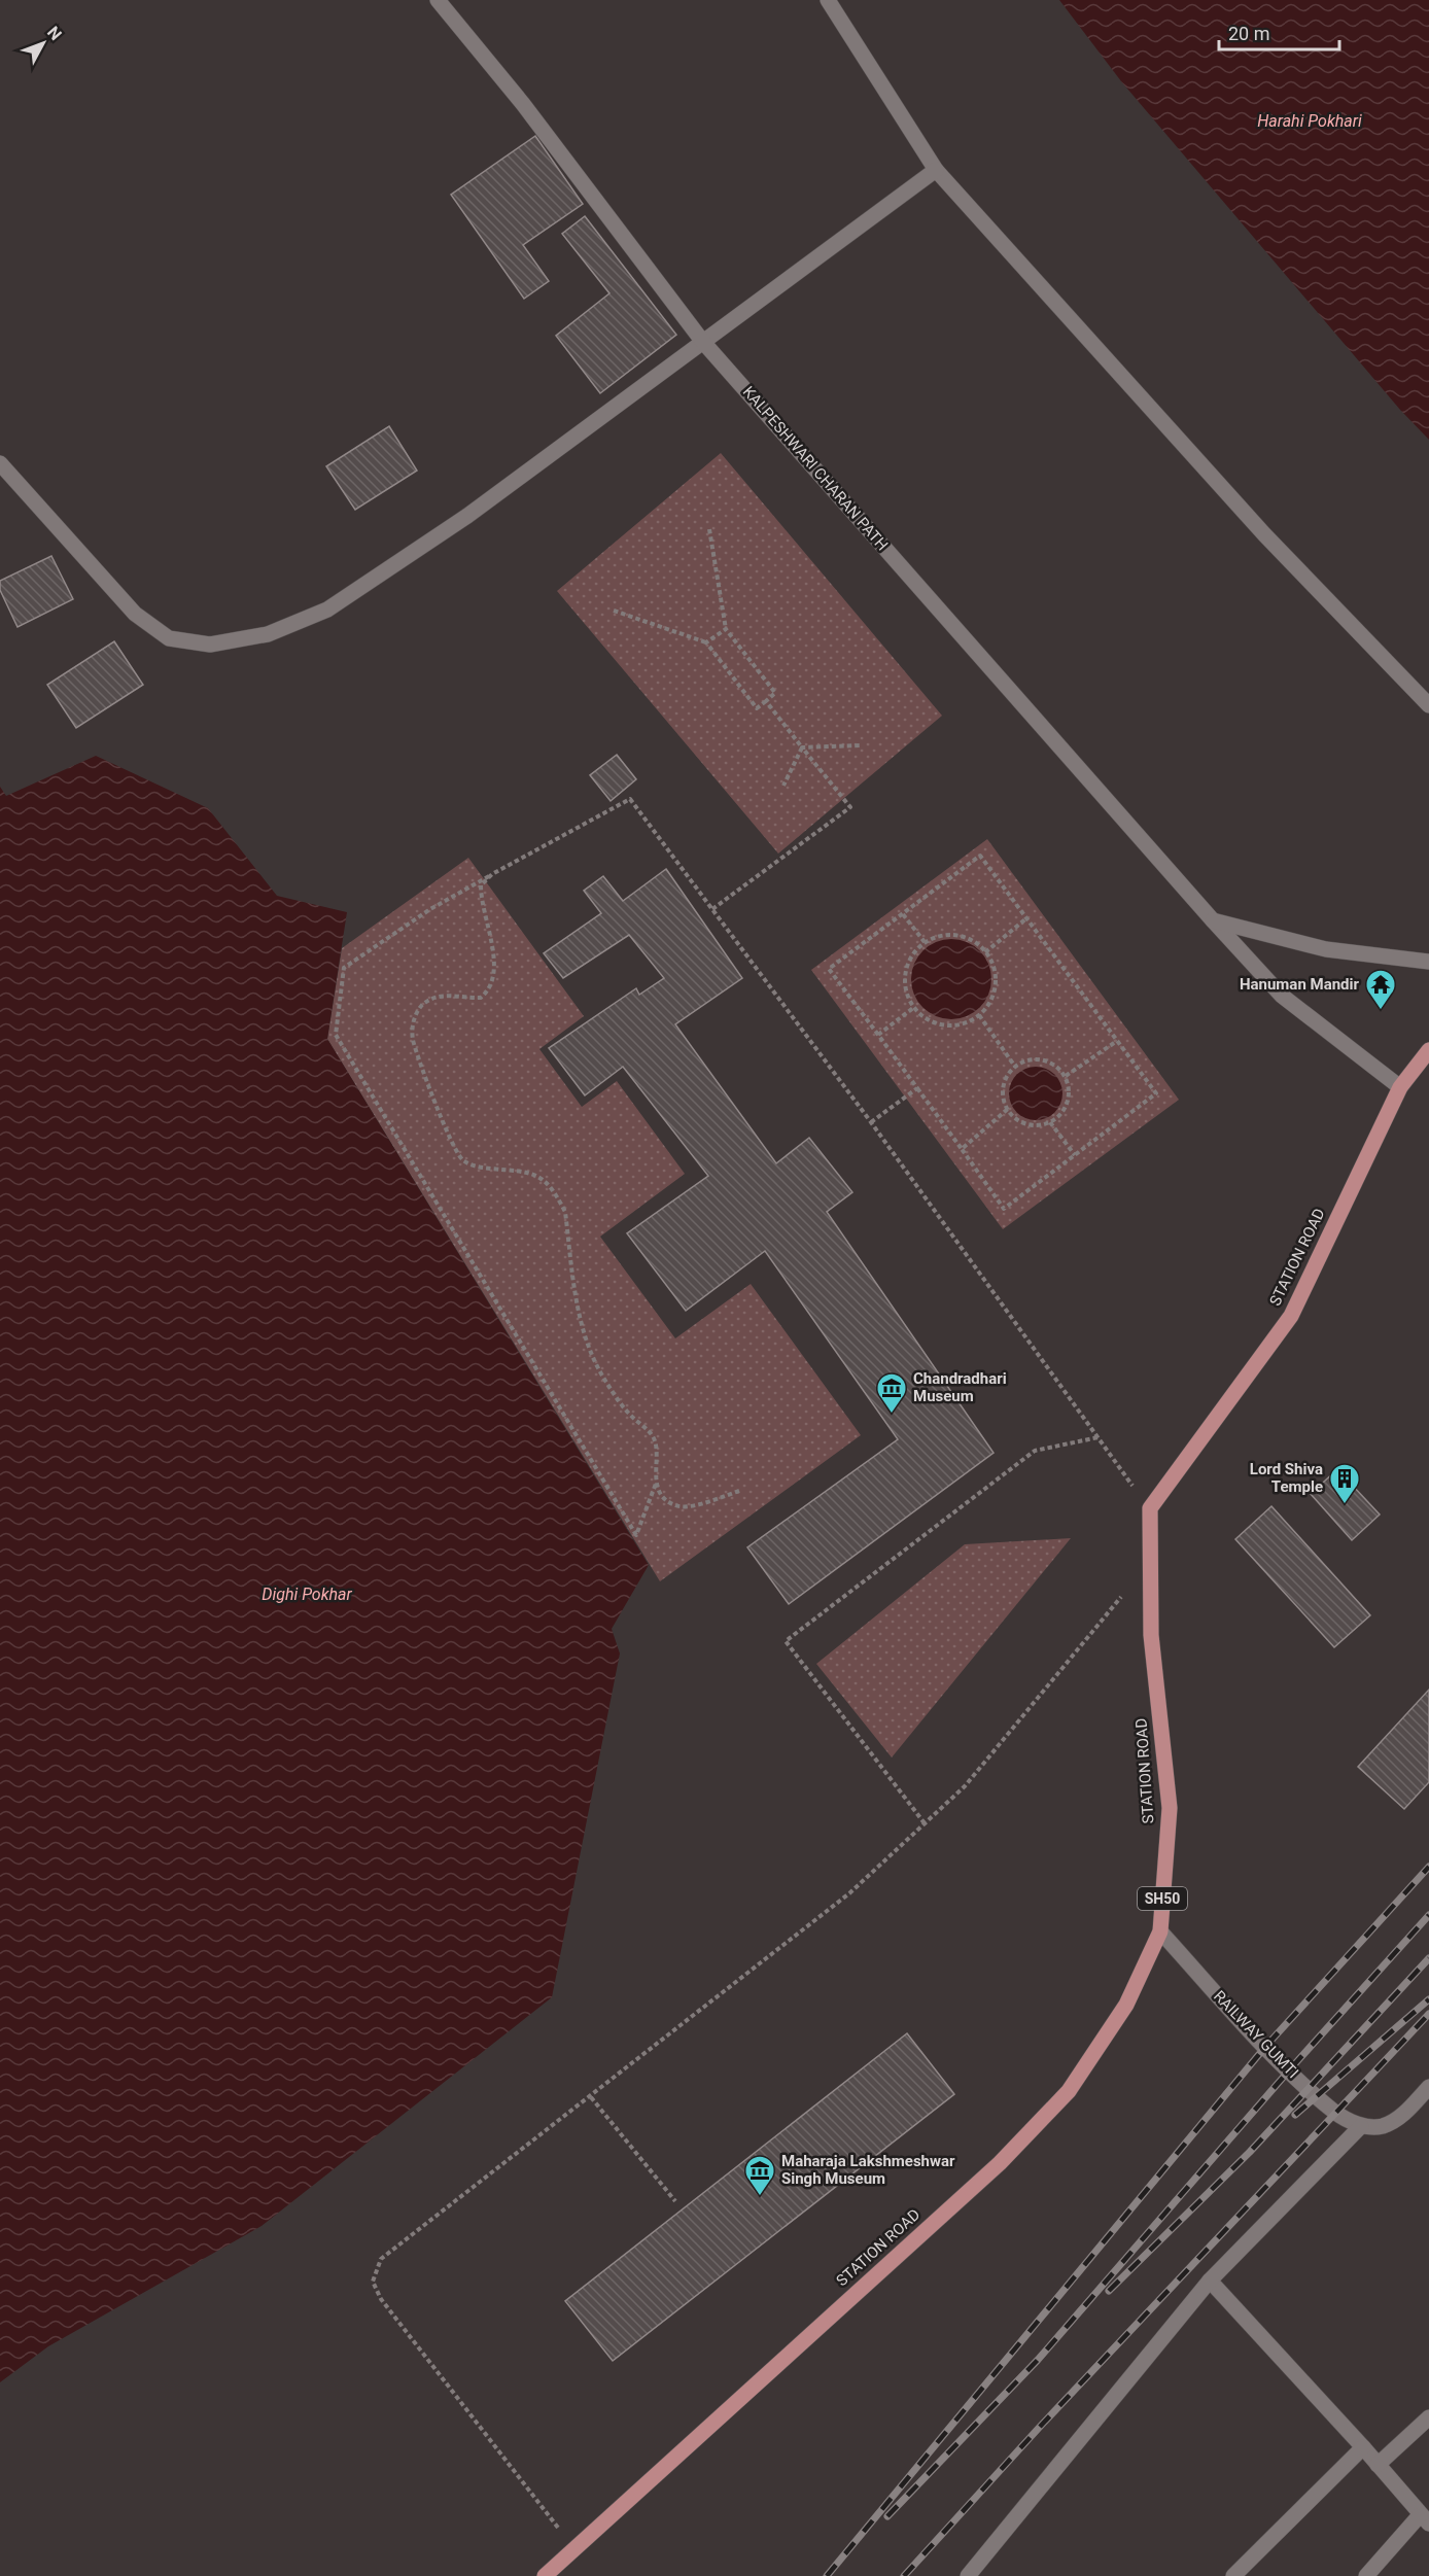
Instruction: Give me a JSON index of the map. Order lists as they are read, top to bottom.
{
  "streets": {
    "main road": ["STATION ROAD", "SH50"],
    "street": ["KALPESHWARI CHARAN PATH", "RAILWAY GUMTI"]
  },
  "crossings": [
    ["KALPESHWARI CHARAN PATH", "STATION ROAD"],
    ["STATION ROAD", "RAILWAY GUMTI"]
  ],
  "water": ["Harahi Pokhari", "Dighi Pokhar"],
  "places": {
    "temple": ["Hanuman Mandir"],
    "museum": ["Chandradhari Museum", "Maharaja Lakshmeshwar Singh Museum"],
    "building": ["Lord Shiva Temple"]
  },
  "scale_bar": "20 m",
  "north": "top right"
}
